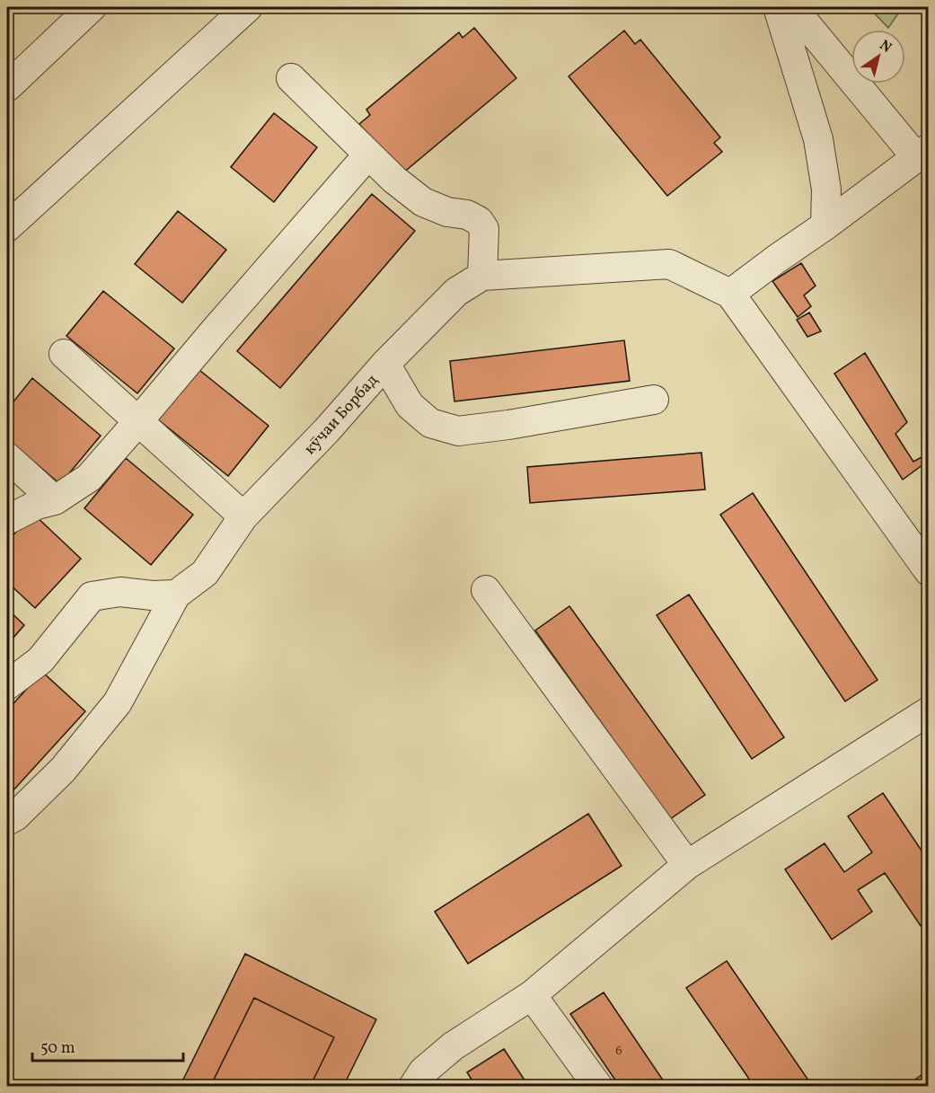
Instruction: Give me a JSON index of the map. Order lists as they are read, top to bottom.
{
  "streets": {
    "street": ["кӯчаи Борбад"]
  },
  "house_numbers": ["6"],
  "scale_bar": "50 m",
  "north": "top right"
}
